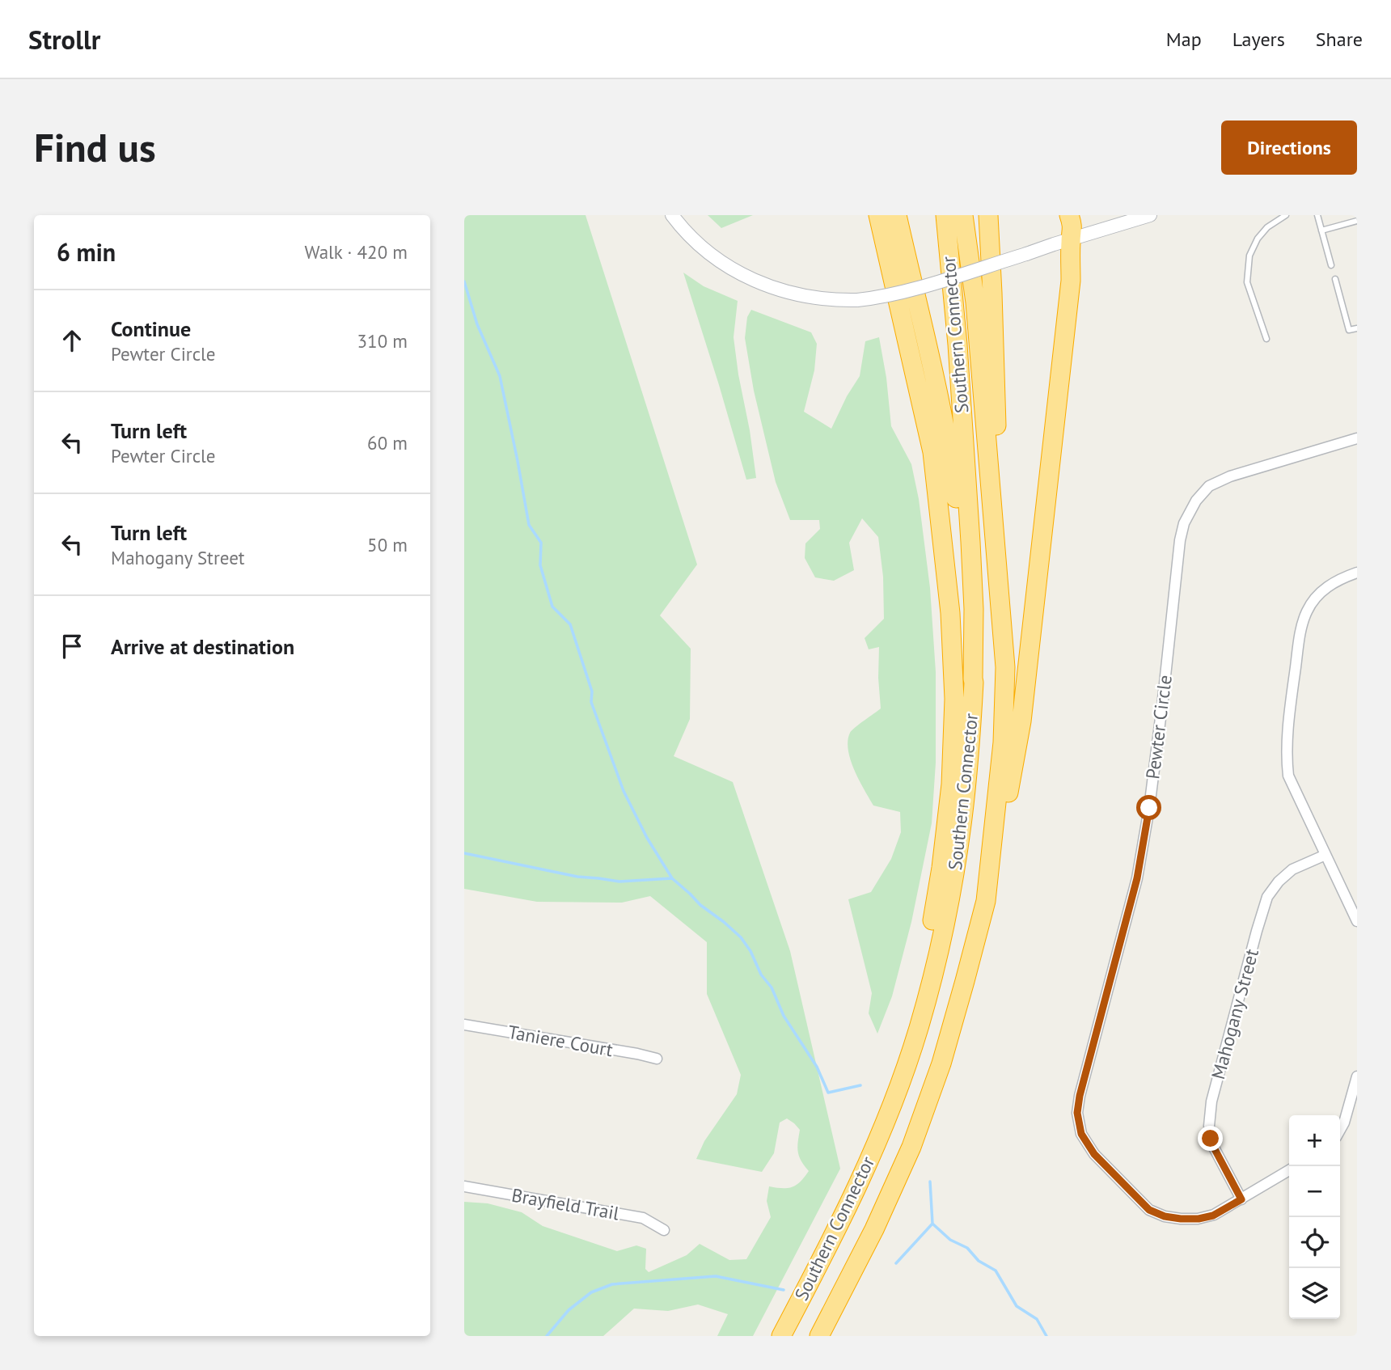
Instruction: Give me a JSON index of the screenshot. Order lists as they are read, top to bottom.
{
  "streets": {
    "highway": ["Southern Connector"],
    "street": [
      "Pewter Circle",
      "Mahogany Street",
      "Taniere Court",
      "Brayfield Trail"
    ]
  },
  "crossings": [
    ["Pewter Circle", "Mahogany Street"]
  ],
  "page": {
    "header": "Strollr",
    "nav": ["Map", "Layers", "Share"],
    "buttons": "Directions",
    "title": "Find us",
    "heading": ["6 min", "Walk · 420 m"],
    "list": [
      ["Continue", "Pewter Circle", "310 m"],
      ["Turn left", "Pewter Circle", "60 m"],
      ["Turn left", "Mahogany Street", "50 m"],
      "Arrive at destination"
    ],
    "map_buttons": ["+", "−"]
  }
}
